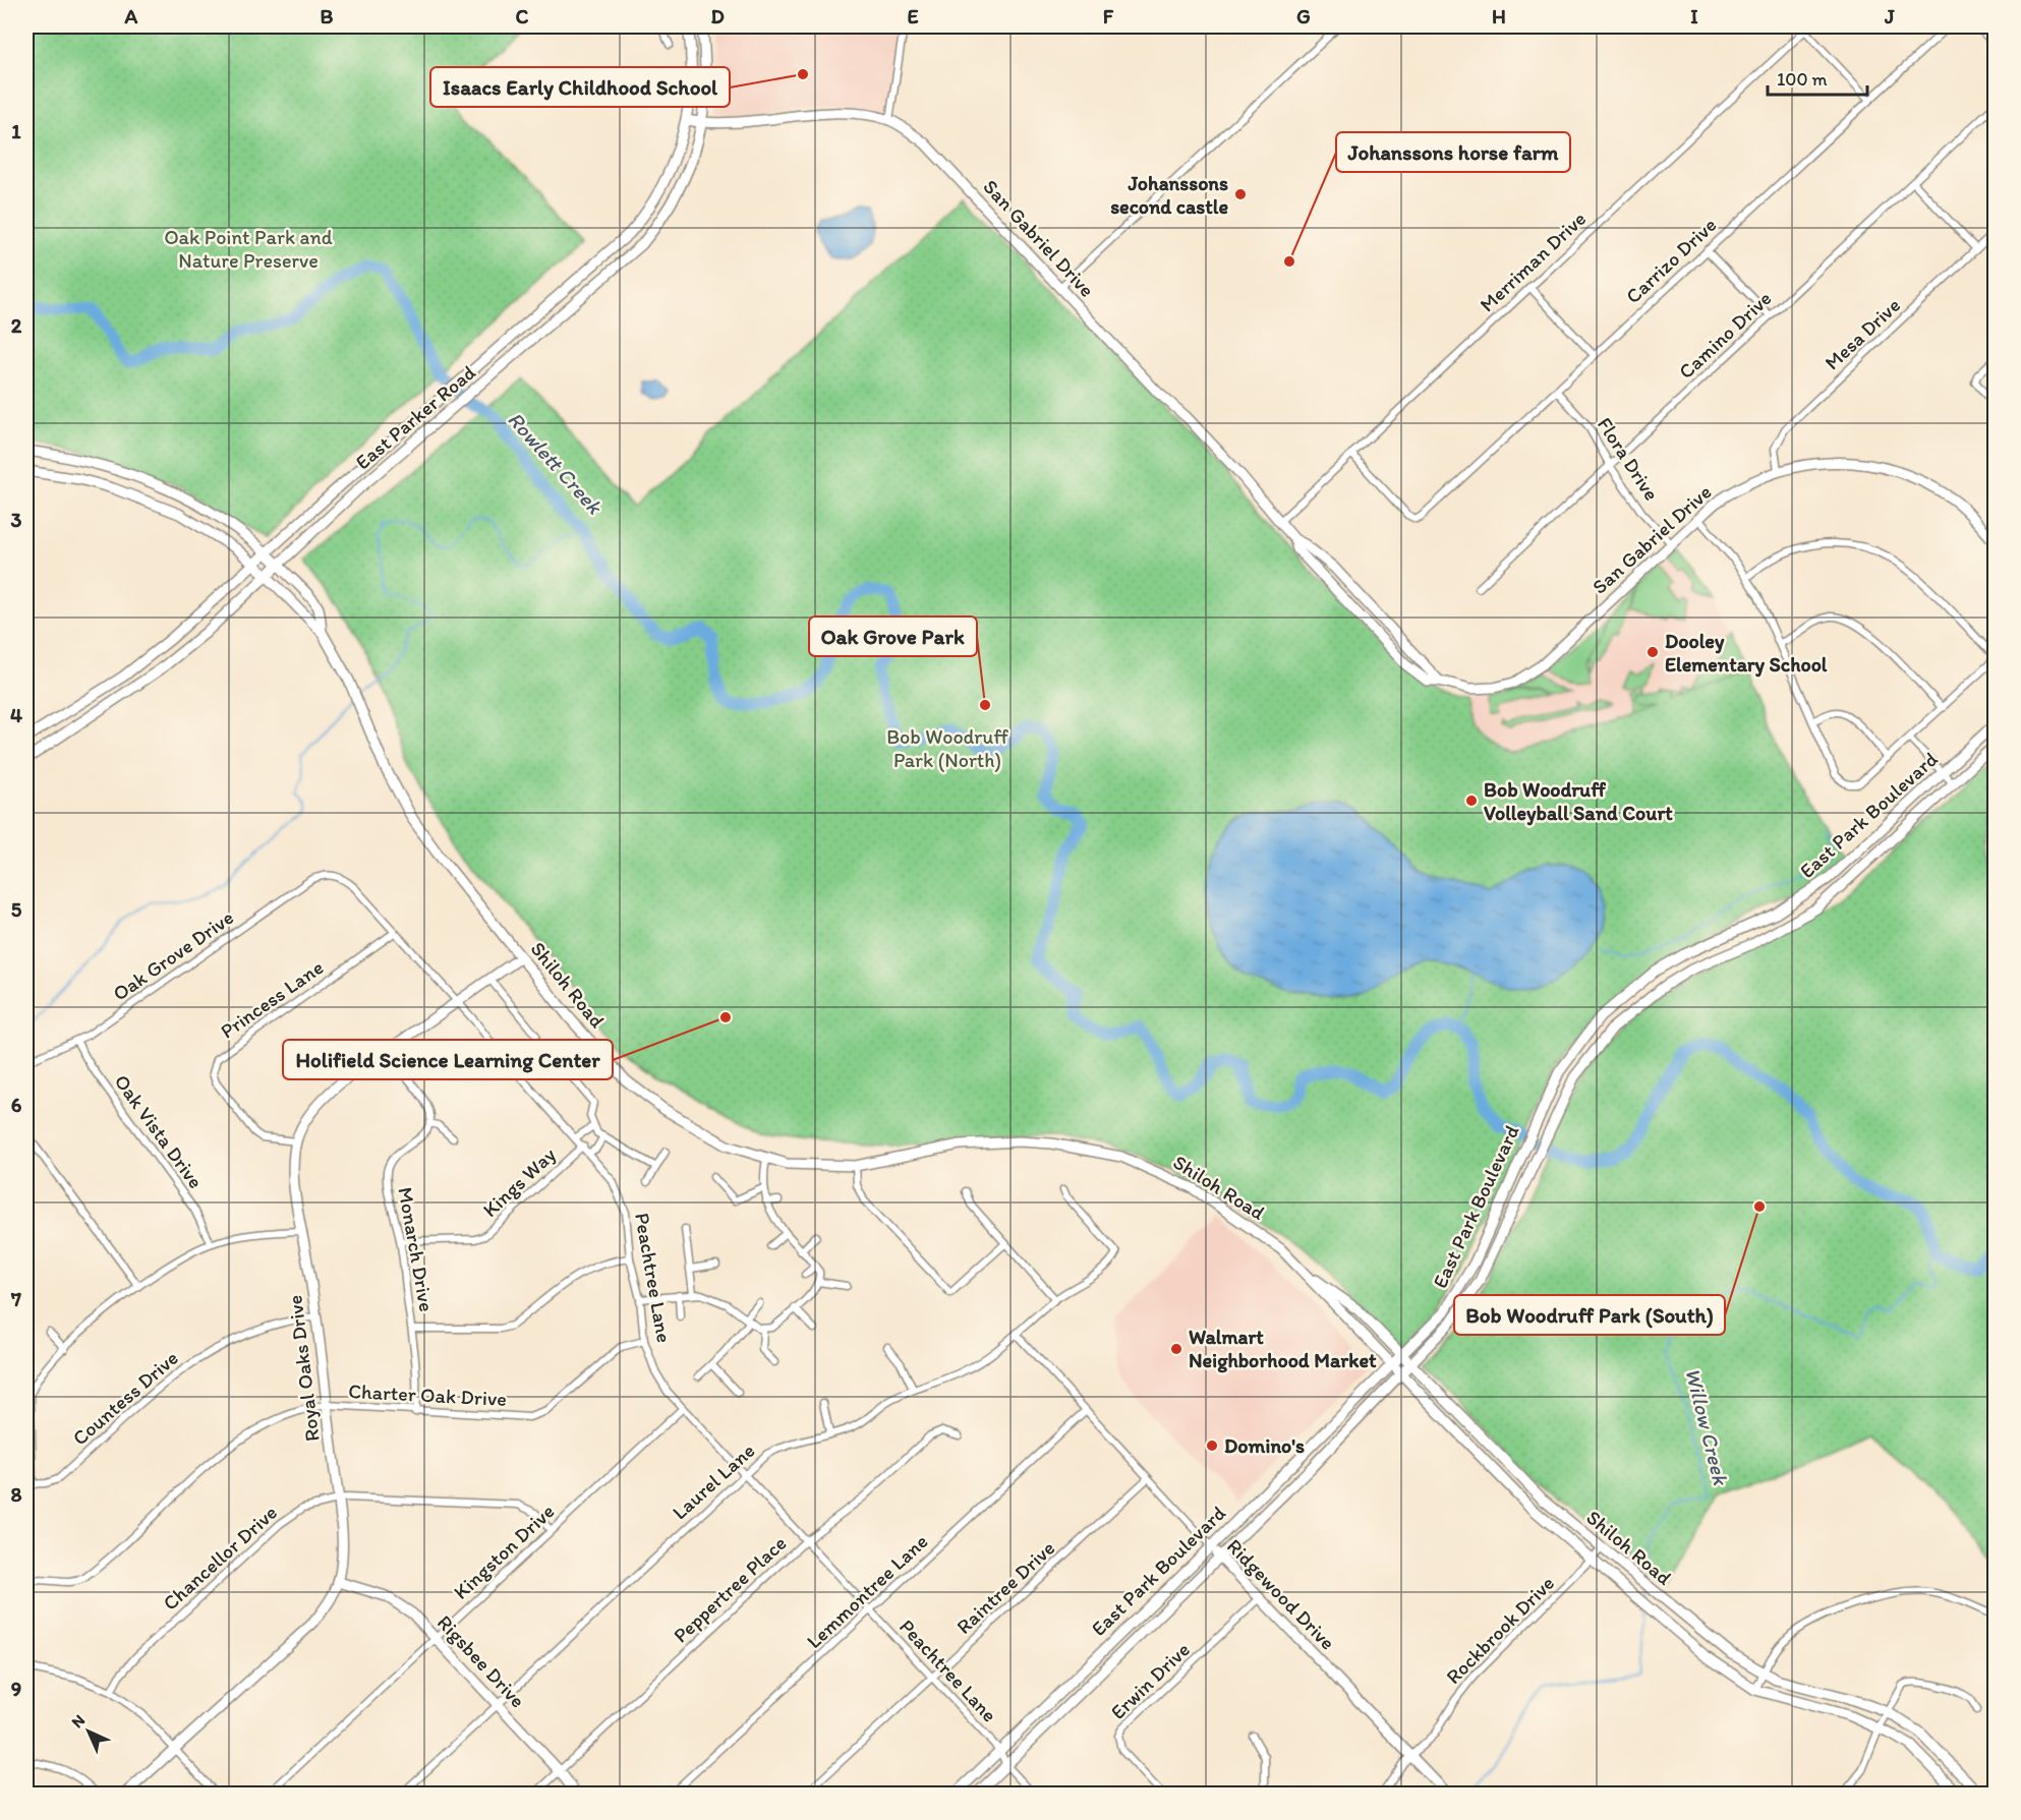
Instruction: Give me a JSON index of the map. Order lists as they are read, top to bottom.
{
  "streets": {
    "main road": [
      "San Gabriel Drive",
      "East Parker Road",
      "East Park Boulevard",
      "Shiloh Road",
      "Royal Oaks Drive",
      "Ridgewood Drive",
      "Rigsbee Drive"
    ],
    "street": [
      "Carrizo Drive",
      "Merriman Drive",
      "Mesa Drive",
      "Camino Drive",
      "Flora Drive",
      "Oak Grove Drive",
      "Princess Lane",
      "Oak Vista Drive",
      "Kings Way",
      "Monarch Drive",
      "Peachtree Lane",
      "Charter Oak Drive",
      "Countess Drive",
      "Laurel Lane",
      "Kingston Drive",
      "Chancellor Drive",
      "Raintree Drive",
      "Peppertree Place",
      "Lemmontree Lane",
      "Rockbrook Drive",
      "Erwin Drive"
    ]
  },
  "crossings": [
    ["San Gabriel Drive", "Merriman Drive"],
    ["San Gabriel Drive", "Mesa Drive"],
    ["San Gabriel Drive", "East Parker Road"],
    ["San Gabriel Drive", "Flora Drive"],
    ["Carrizo Drive", "Merriman Drive"],
    ["Carrizo Drive", "Flora Drive"],
    ["Camino Drive", "Flora Drive"],
    ["East Parker Road", "Shiloh Road"],
    ["East Park Boulevard", "Shiloh Road"],
    ["East Park Boulevard", "Peachtree Lane"],
    ["East Park Boulevard", "Ridgewood Drive"],
    ["Oak Grove Drive", "Oak Vista Drive"],
    ["Oak Grove Drive", "Peachtree Lane"],
    ["Shiloh Road", "Royal Oaks Drive"],
    ["Shiloh Road", "Rockbrook Drive"],
    ["Princess Lane", "Peachtree Lane"],
    ["Princess Lane", "Royal Oaks Drive"],
    ["Kings Way", "Monarch Drive"],
    ["Kings Way", "Peachtree Lane"],
    ["Monarch Drive", "Charter Oak Drive"],
    ["Peachtree Lane", "Royal Oaks Drive"],
    ["Peachtree Lane", "Charter Oak Drive"],
    ["Peachtree Lane", "Laurel Lane"],
    ["Peachtree Lane", "Kingston Drive"],
    ["Peachtree Lane", "Raintree Drive"],
    ["Peachtree Lane", "Peppertree Place"],
    ["Peachtree Lane", "Lemmontree Lane"],
    ["Royal Oaks Drive", "Charter Oak Drive"],
    ["Royal Oaks Drive", "Countess Drive"],
    ["Royal Oaks Drive", "Chancellor Drive"],
    ["Royal Oaks Drive", "Rigsbee Drive"],
    ["Laurel Lane", "Ridgewood Drive"],
    ["Laurel Lane", "Rigsbee Drive"],
    ["Kingston Drive", "Chancellor Drive"],
    ["Kingston Drive", "Rigsbee Drive"],
    ["Raintree Drive", "Ridgewood Drive"],
    ["Peppertree Place", "Rigsbee Drive"],
    ["Lemmontree Lane", "Ridgewood Drive"],
    ["Ridgewood Drive", "Rockbrook Drive"],
    ["Ridgewood Drive", "Erwin Drive"]
  ],
  "water": ["Rowlett Creek", "Willow Creek"],
  "parks": ["Oak Point Park and Nature Preserve", "Bob Woodruff Park (North)"],
  "places": [
    "Isaacs Early Childhood School",
    "Johanssons second castle",
    "Johanssons horse farm",
    "Dooley Elementary School",
    "Oak Grove Park",
    "Bob Woodruff Volleyball Sand Court",
    "Holifield Science Learning Center",
    "Bob Woodruff Park (South)",
    "Walmart Neighborhood Market",
    "Domino's"
  ],
  "scale_bar": "100 m",
  "north": "top left",
  "grid": {
    "columns": [
      "A",
      "B",
      "C",
      "D",
      "E",
      "F",
      "G",
      "H",
      "I",
      "J"
    ],
    "rows": [
      "1",
      "2",
      "3",
      "4",
      "5",
      "6",
      "7",
      "8",
      "9"
    ]
  }
}
